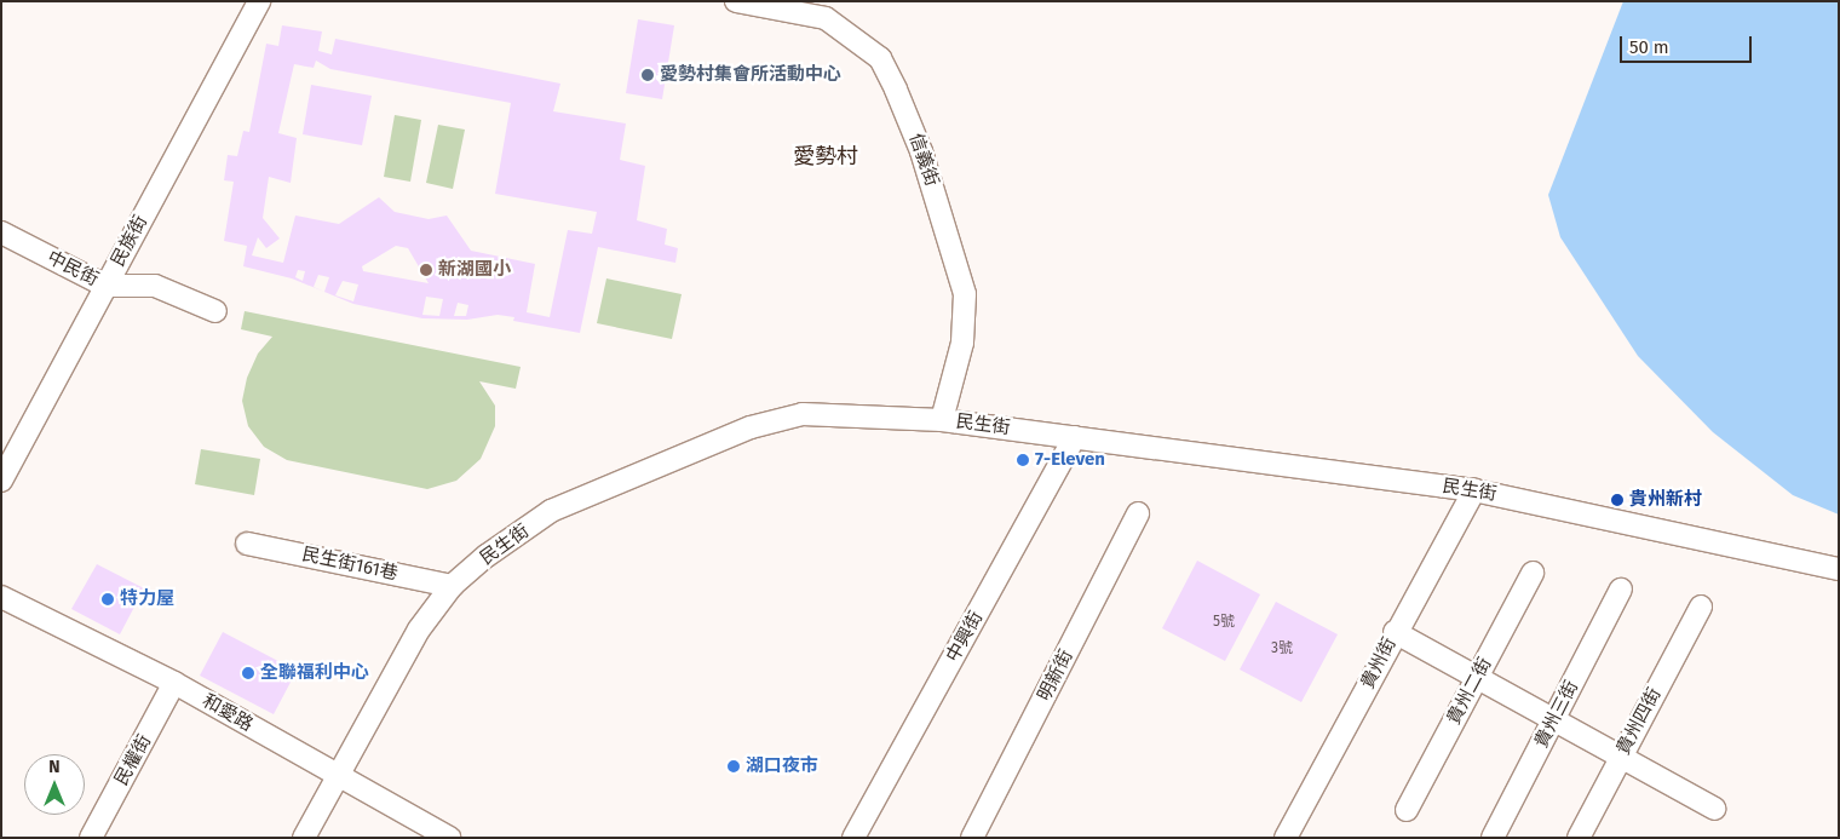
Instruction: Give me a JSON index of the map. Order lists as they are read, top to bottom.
{
  "streets": {
    "street": [
      "信義街",
      "民族街",
      "中民街",
      "民生街",
      "民生街161巷",
      "中興街",
      "貴州街",
      "明新街",
      "貴州二街",
      "和愛路",
      "貴州三街",
      "貴州四街",
      "民權街"
    ]
  },
  "crossings": [
    ["信義街", "民生街"],
    ["民族街", "中民街"],
    ["民生街", "民生街161巷"],
    ["民生街", "中興街"],
    ["民生街", "貴州街"],
    ["民生街", "和愛路"],
    ["和愛路", "民權街"]
  ],
  "districts": ["愛勢村"],
  "places": [
    "愛勢村集會所活動中心",
    "新湖國小",
    "7-Eleven",
    "貴州新村",
    "特力屋",
    "全聯福利中心",
    "湖口夜市"
  ],
  "house_numbers": ["5號", "3號"],
  "scale_bar": "50 m",
  "north": "top"
}
